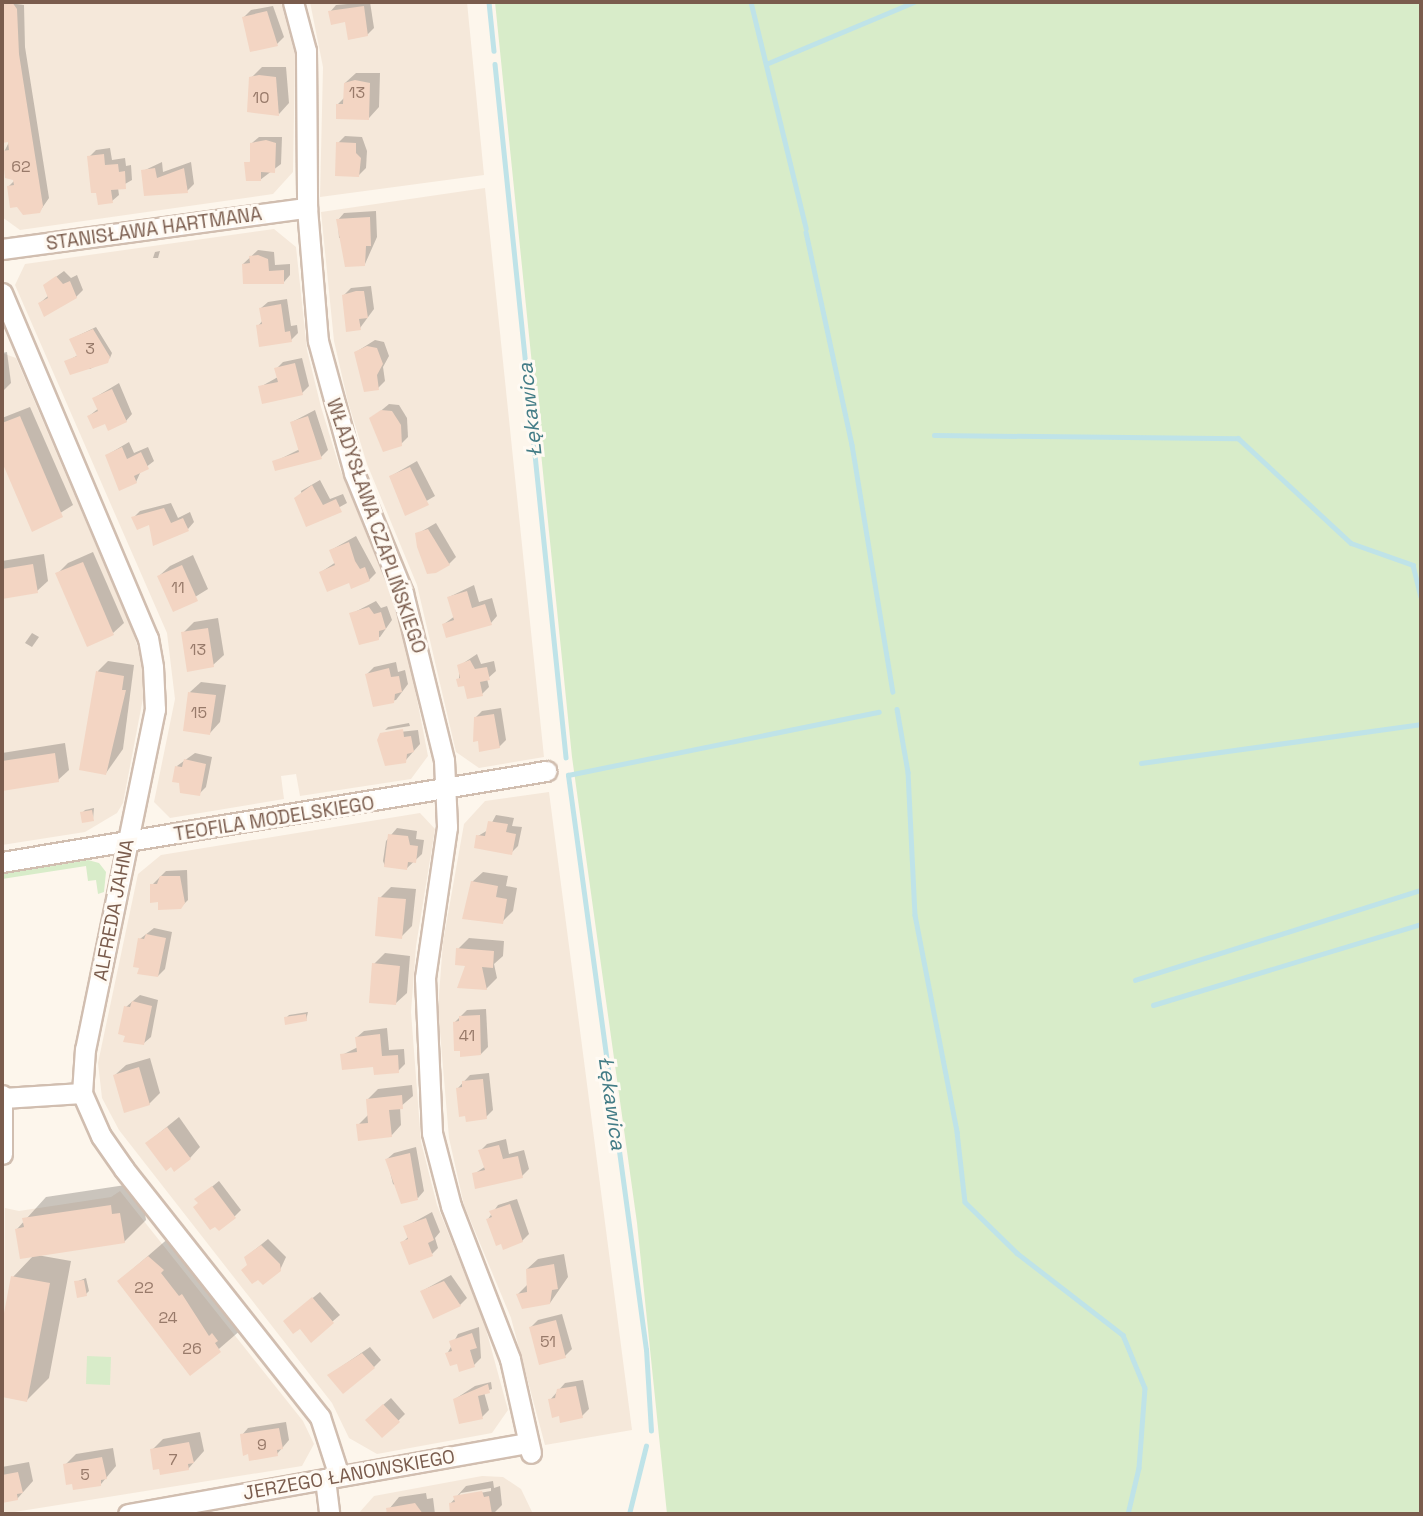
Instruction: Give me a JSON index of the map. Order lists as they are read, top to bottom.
{
  "streets": {
    "street": [
      "STANISŁAWA HARTMANA",
      "WŁADYSŁAWA CZAPLIŃSKIEGO",
      "TEOFILA MODELSKIEGO",
      "ALFREDA JAHNA",
      "JERZEGO ŁANOWSKIEGO"
    ]
  },
  "crossings": [
    ["STANISŁAWA HARTMANA", "WŁADYSŁAWA CZAPLIŃSKIEGO"],
    ["WŁADYSŁAWA CZAPLIŃSKIEGO", "TEOFILA MODELSKIEGO"],
    ["WŁADYSŁAWA CZAPLIŃSKIEGO", "JERZEGO ŁANOWSKIEGO"],
    ["TEOFILA MODELSKIEGO", "ALFREDA JAHNA"],
    ["ALFREDA JAHNA", "JERZEGO ŁANOWSKIEGO"]
  ],
  "water": ["Łękawica"],
  "house_numbers": [
    "13",
    "10",
    "62",
    "3",
    "11",
    "13",
    "15",
    "41",
    "22",
    "24",
    "51",
    "26",
    "9",
    "7",
    "5"
  ]
}
